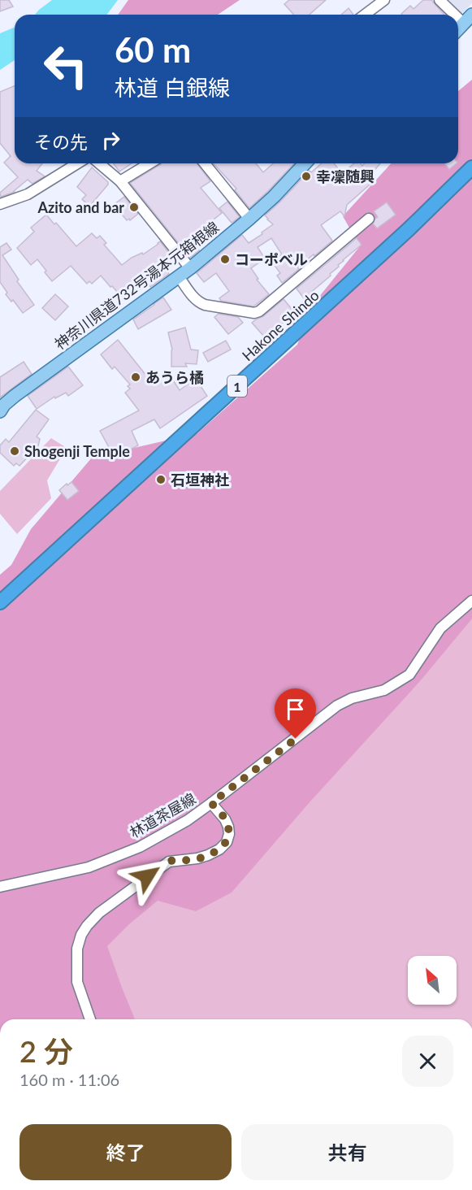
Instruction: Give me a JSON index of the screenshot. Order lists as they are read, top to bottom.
{
  "streets": {
    "highway": ["Hakone Shindo", "1"],
    "main road": ["神奈川県道732号湯本元箱根線"],
    "street": ["林道茶屋線"]
  },
  "places": [
    "幸凜随興",
    "Azito and bar",
    "コーポベル",
    "あうら橘",
    "Shogenji Temple",
    "石垣神社"
  ],
  "north": "top left",
  "page": {
    "turn": ["60 m", "林道 白銀線"],
    "then": "その先",
    "heading": ["2 分", "160 m · 11:06"],
    "buttons": ["終了", "共有"]
  }
}
